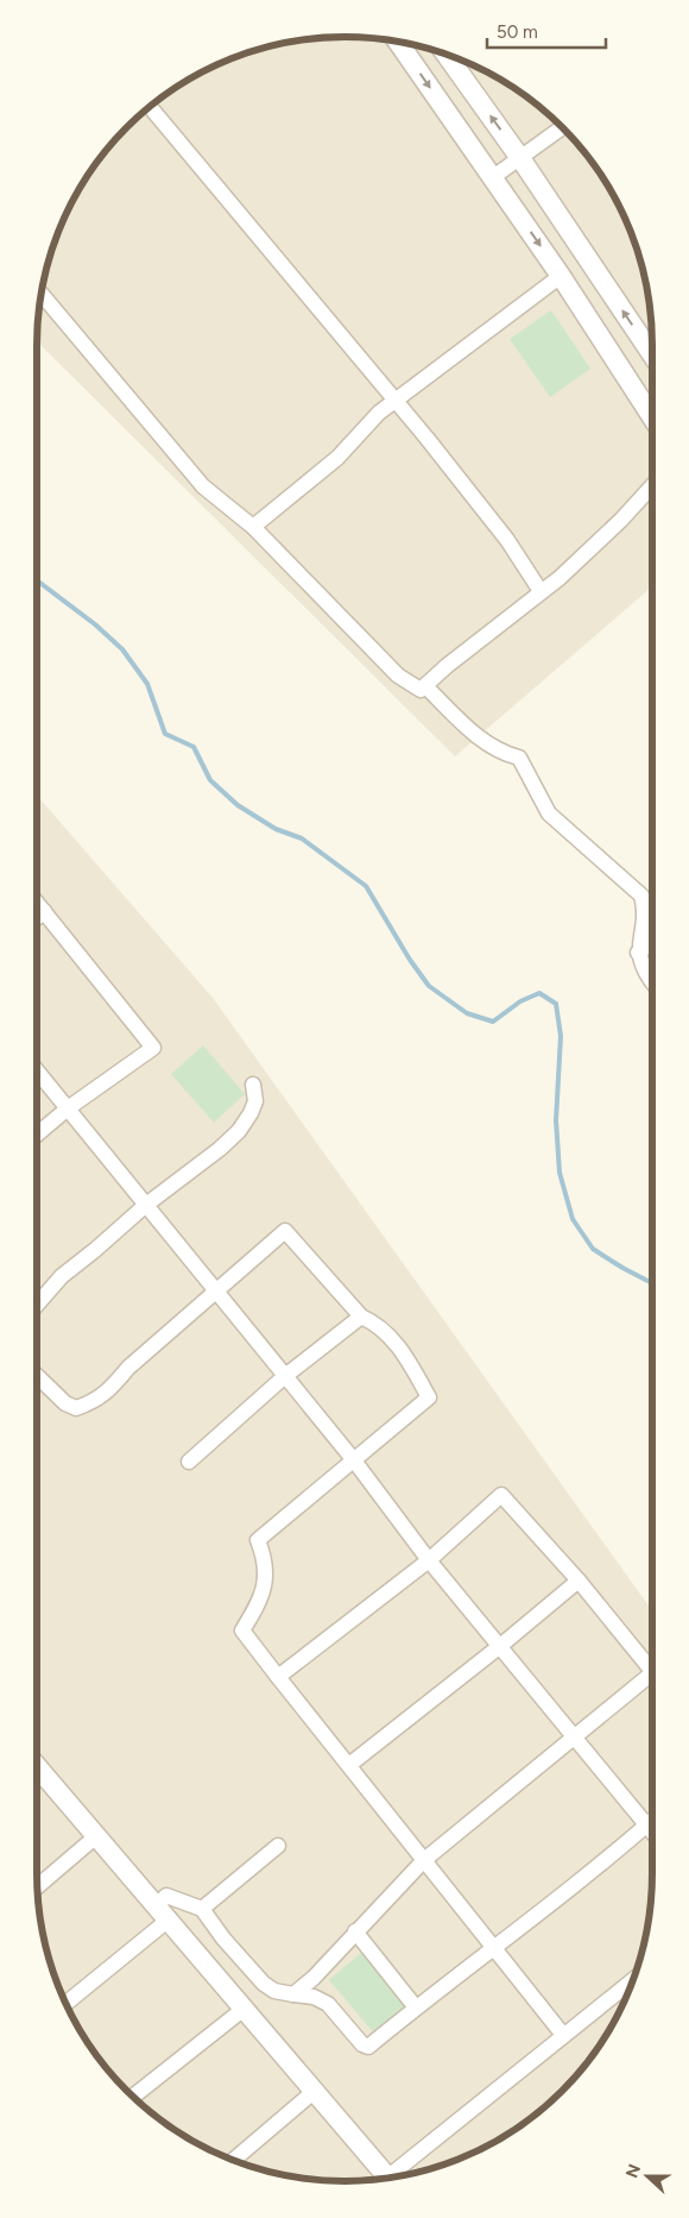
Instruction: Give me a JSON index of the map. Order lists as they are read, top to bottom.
{
  "scale_bar": "50 m",
  "north": "left"
}
